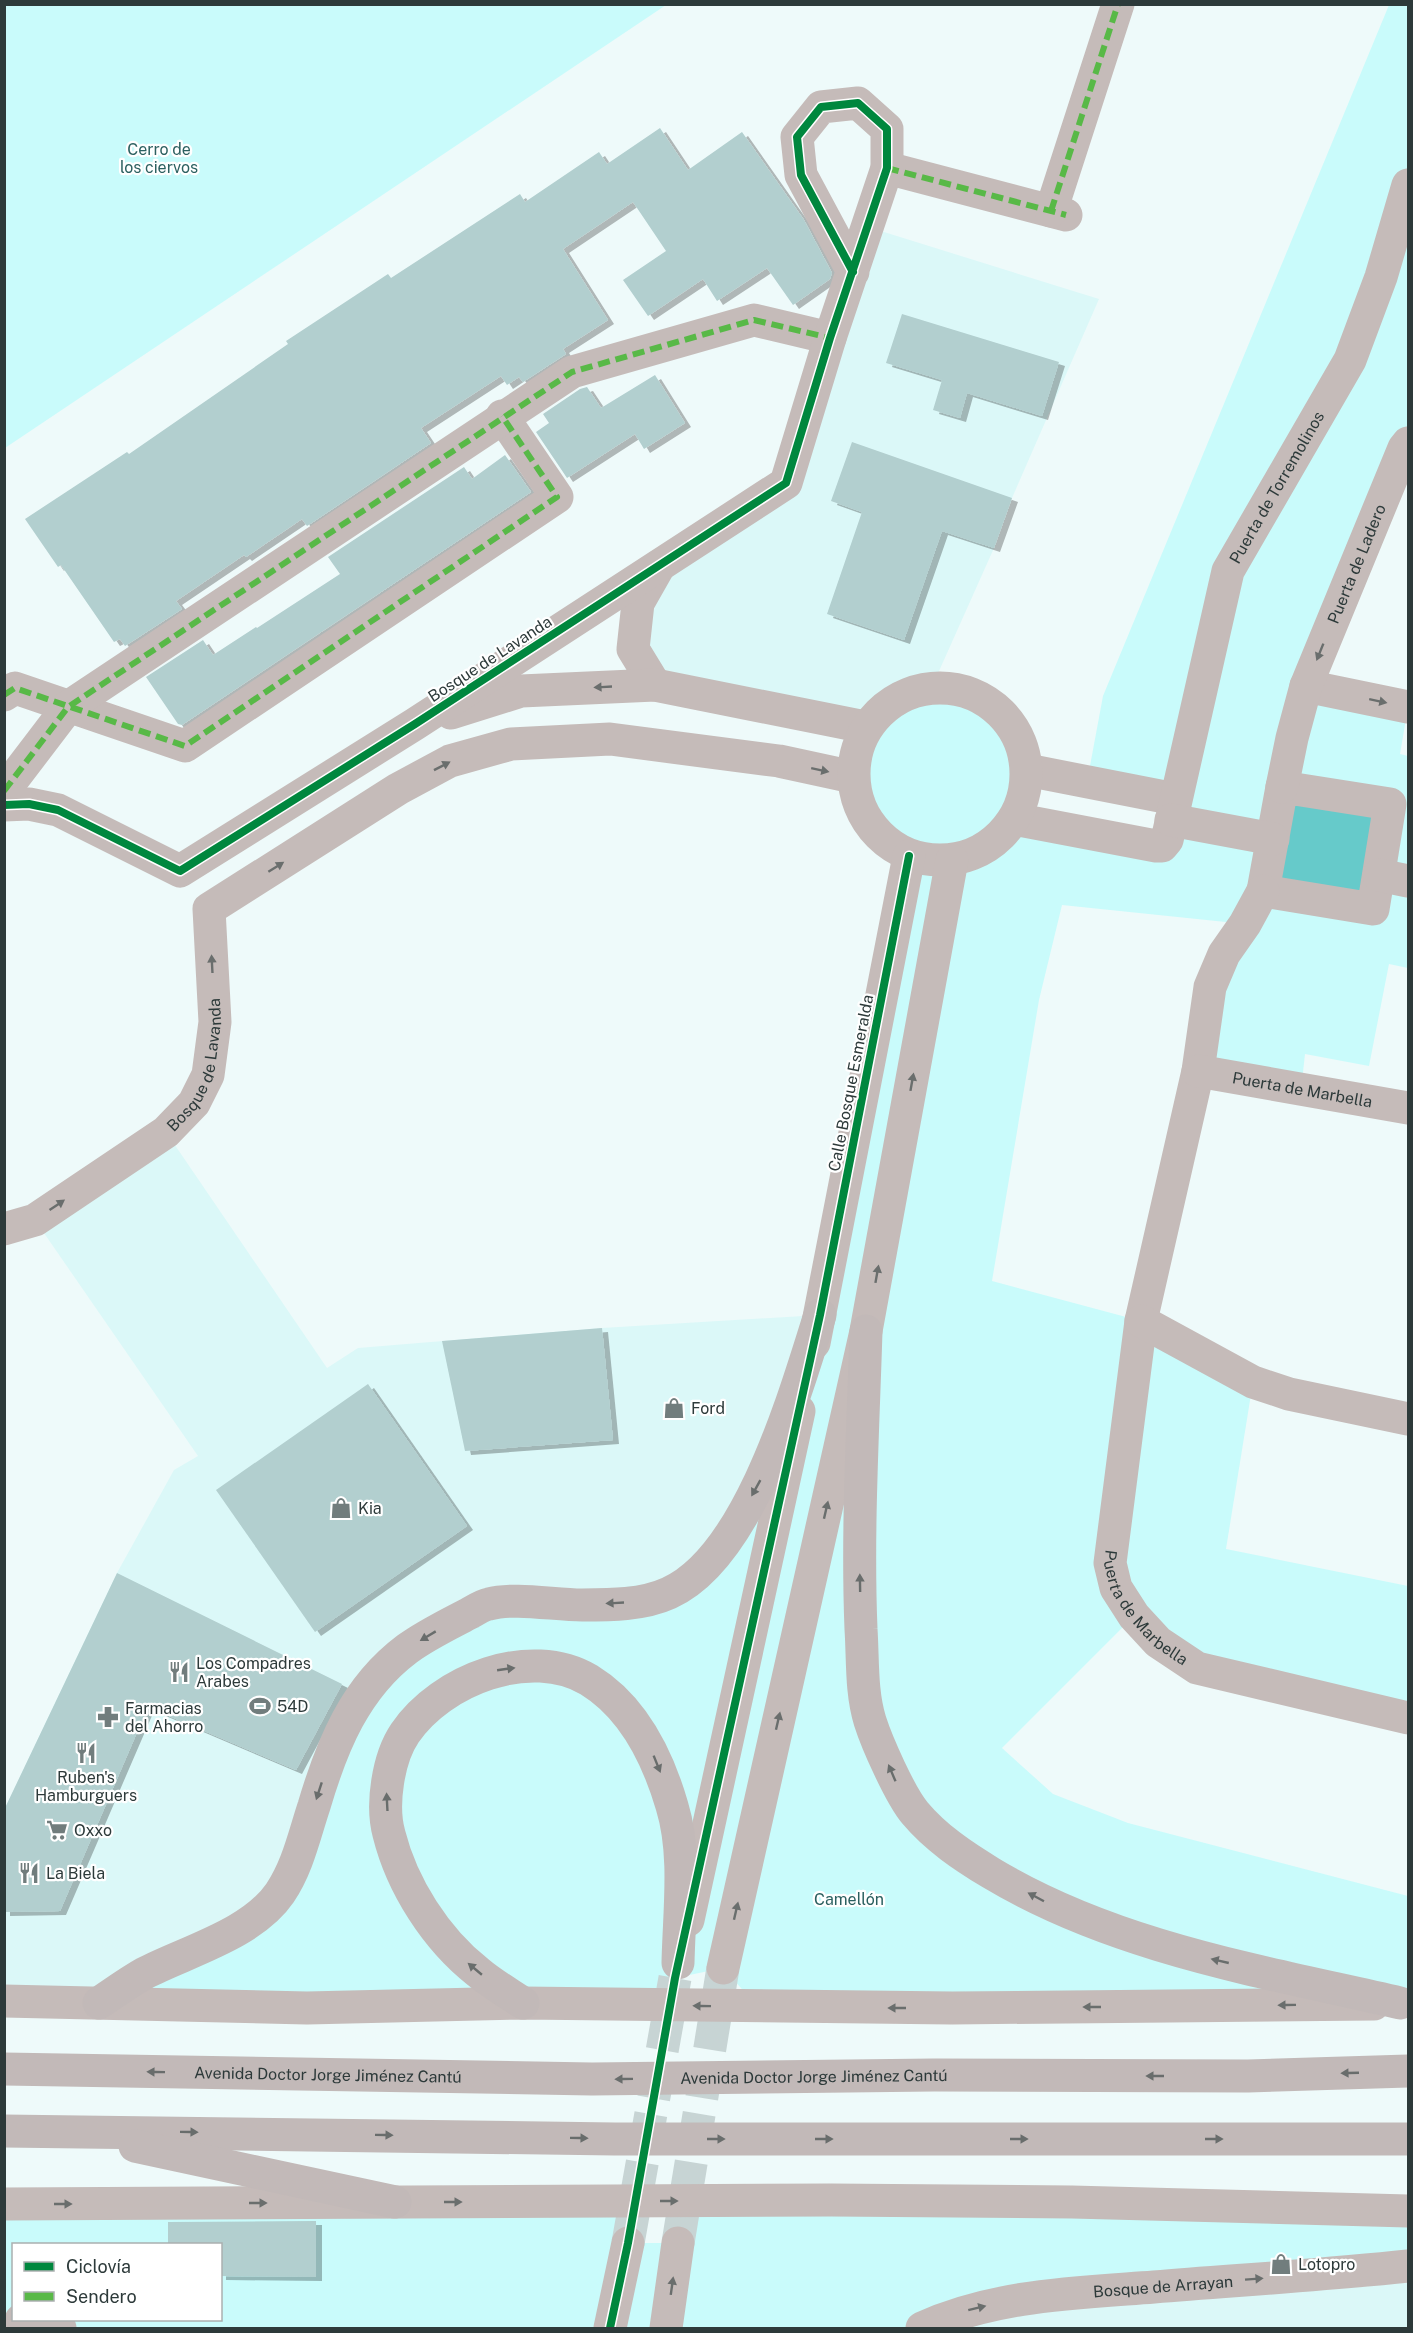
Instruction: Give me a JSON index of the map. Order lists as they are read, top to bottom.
{
  "streets": {
    "main road": ["Avenida Doctor Jorge Jiménez Cantú"],
    "street": [
      "Puerta de Torremolinos",
      "Puerta de Ladero",
      "Bosque de Lavanda",
      "Calle Bosque Esmeralda",
      "Puerta de Marbella",
      "Bosque de Arrayan"
    ]
  },
  "crossings": [
    ["Puerta de Torremolinos", "Bosque de Lavanda"],
    ["Puerta de Torremolinos", "Calle Bosque Esmeralda"],
    ["Puerta de Ladero", "Puerta de Marbella"],
    ["Bosque de Lavanda", "Calle Bosque Esmeralda"]
  ],
  "one_way": ["Puerta de Ladero"],
  "parks": ["Cerro de los ciervos", "Camellón"],
  "places": {
    "shop": ["Ford", "Kia", "Lotopro"],
    "restaurant": ["Los Compadres Arabes", "Ruben's Hamburguers", "La Biela"],
    "sports": ["54D"],
    "pharmacy": ["Farmacias del Ahorro"],
    "supermarket": ["Oxxo"]
  },
  "legend": ["Ciclovía", "Sendero"]
}
